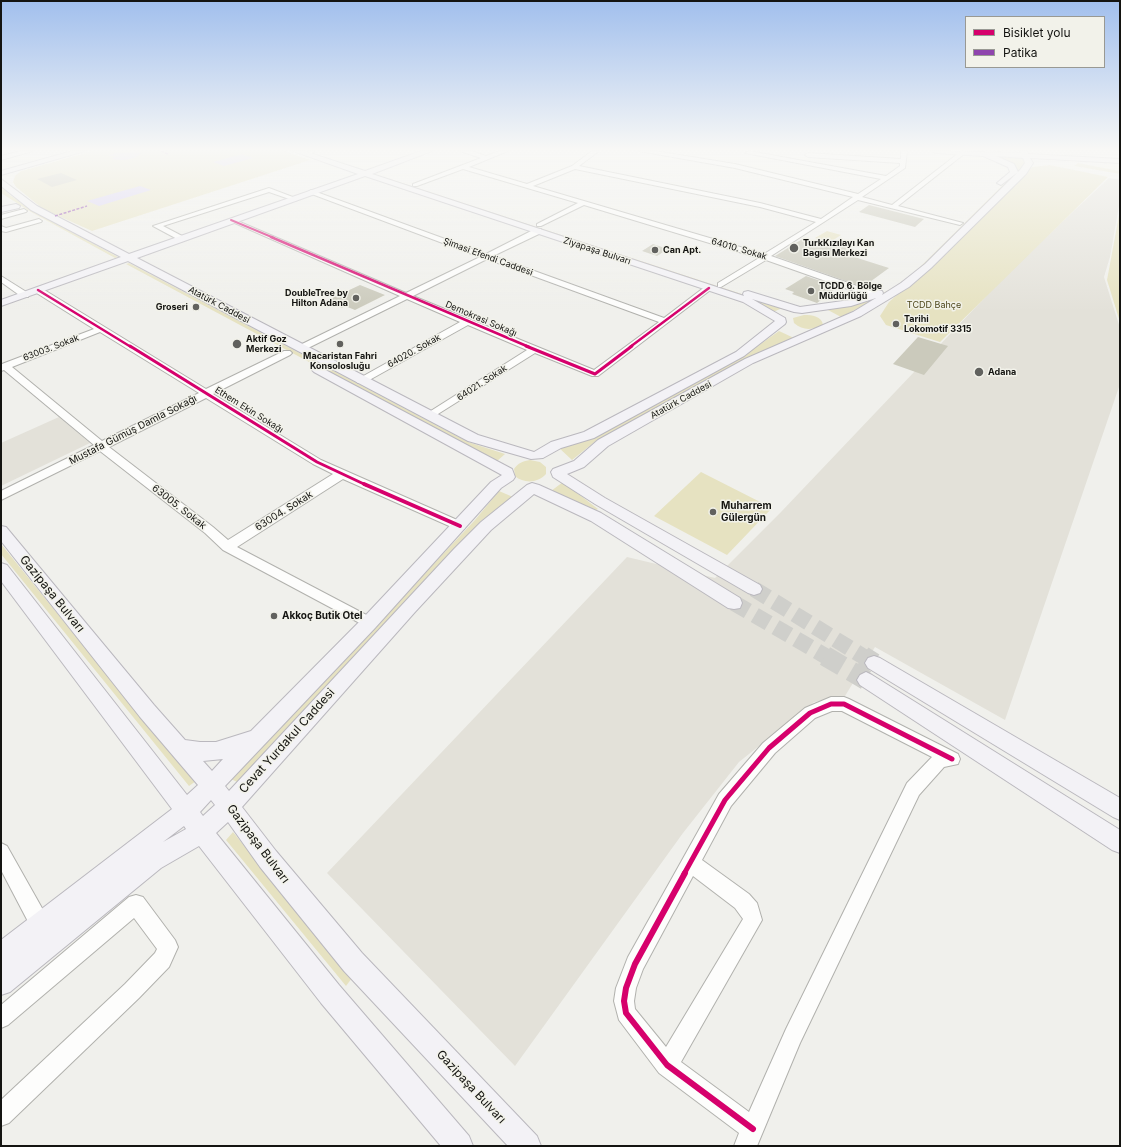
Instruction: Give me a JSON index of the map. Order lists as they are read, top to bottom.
{
  "streets": {
    "main road": [
      "Ziyapaşa Bulvarı",
      "Atatürk Caddesi",
      "Gazipaşa Bulvarı",
      "Cevat Yurdakul Caddesi"
    ],
    "street": [
      "64010. Sokak",
      "Şimasi Efendi Caddesi",
      "Demokrasi Sokağı",
      "63003. Sokak",
      "64020. Sokak",
      "64021. Sokak",
      "Ethem Ekin Sokağı",
      "Mustafa Gümüş Damla Sokağı",
      "63005. Sokak",
      "63004. Sokak"
    ]
  },
  "crossings": [
    ["Ziyapaşa Bulvarı", "Atatürk Caddesi"],
    ["Ziyapaşa Bulvarı", "Demokrasi Sokağı"],
    ["Ziyapaşa Bulvarı", "Mustafa Gümüş Damla Sokağı"],
    ["Şimasi Efendi Caddesi", "Demokrasi Sokağı"],
    ["Şimasi Efendi Caddesi", "Mustafa Gümüş Damla Sokağı"],
    ["Atatürk Caddesi", "64020. Sokak"],
    ["Atatürk Caddesi", "64021. Sokak"],
    ["Atatürk Caddesi", "Mustafa Gümüş Damla Sokağı"],
    ["Atatürk Caddesi", "Cevat Yurdakul Caddesi"],
    ["Demokrasi Sokağı", "64020. Sokak"],
    ["Demokrasi Sokağı", "64021. Sokak"],
    ["Demokrasi Sokağı", "Mustafa Gümüş Damla Sokağı"],
    ["63003. Sokak", "Ethem Ekin Sokağı"],
    ["63003. Sokak", "63005. Sokak"],
    ["Ethem Ekin Sokağı", "Mustafa Gümüş Damla Sokağı"],
    ["Ethem Ekin Sokağı", "63004. Sokak"],
    ["Ethem Ekin Sokağı", "Cevat Yurdakul Caddesi"],
    ["Mustafa Gümüş Damla Sokağı", "63005. Sokak"],
    ["63005. Sokak", "63004. Sokak"],
    ["63005. Sokak", "Cevat Yurdakul Caddesi"],
    ["Gazipaşa Bulvarı", "Cevat Yurdakul Caddesi"]
  ],
  "parks": ["TCDD Bahçe"],
  "places": [
    "TurkKızılayı Kan Bagısı Merkezi",
    "Can Apt.",
    "TCDD 6. Bölge Müdürlüğü",
    "DoubleTree by Hilton Adana",
    "Groseri",
    "Tarihi Lokomotif 3315",
    "Aktif Goz Merkezi",
    "Macaristan Fahri Konsolosluğu",
    "Adana",
    "Muharrem Gülergün",
    "Akkoç Butik Otel"
  ],
  "legend": ["Bisiklet yolu", "Patika"]
}
